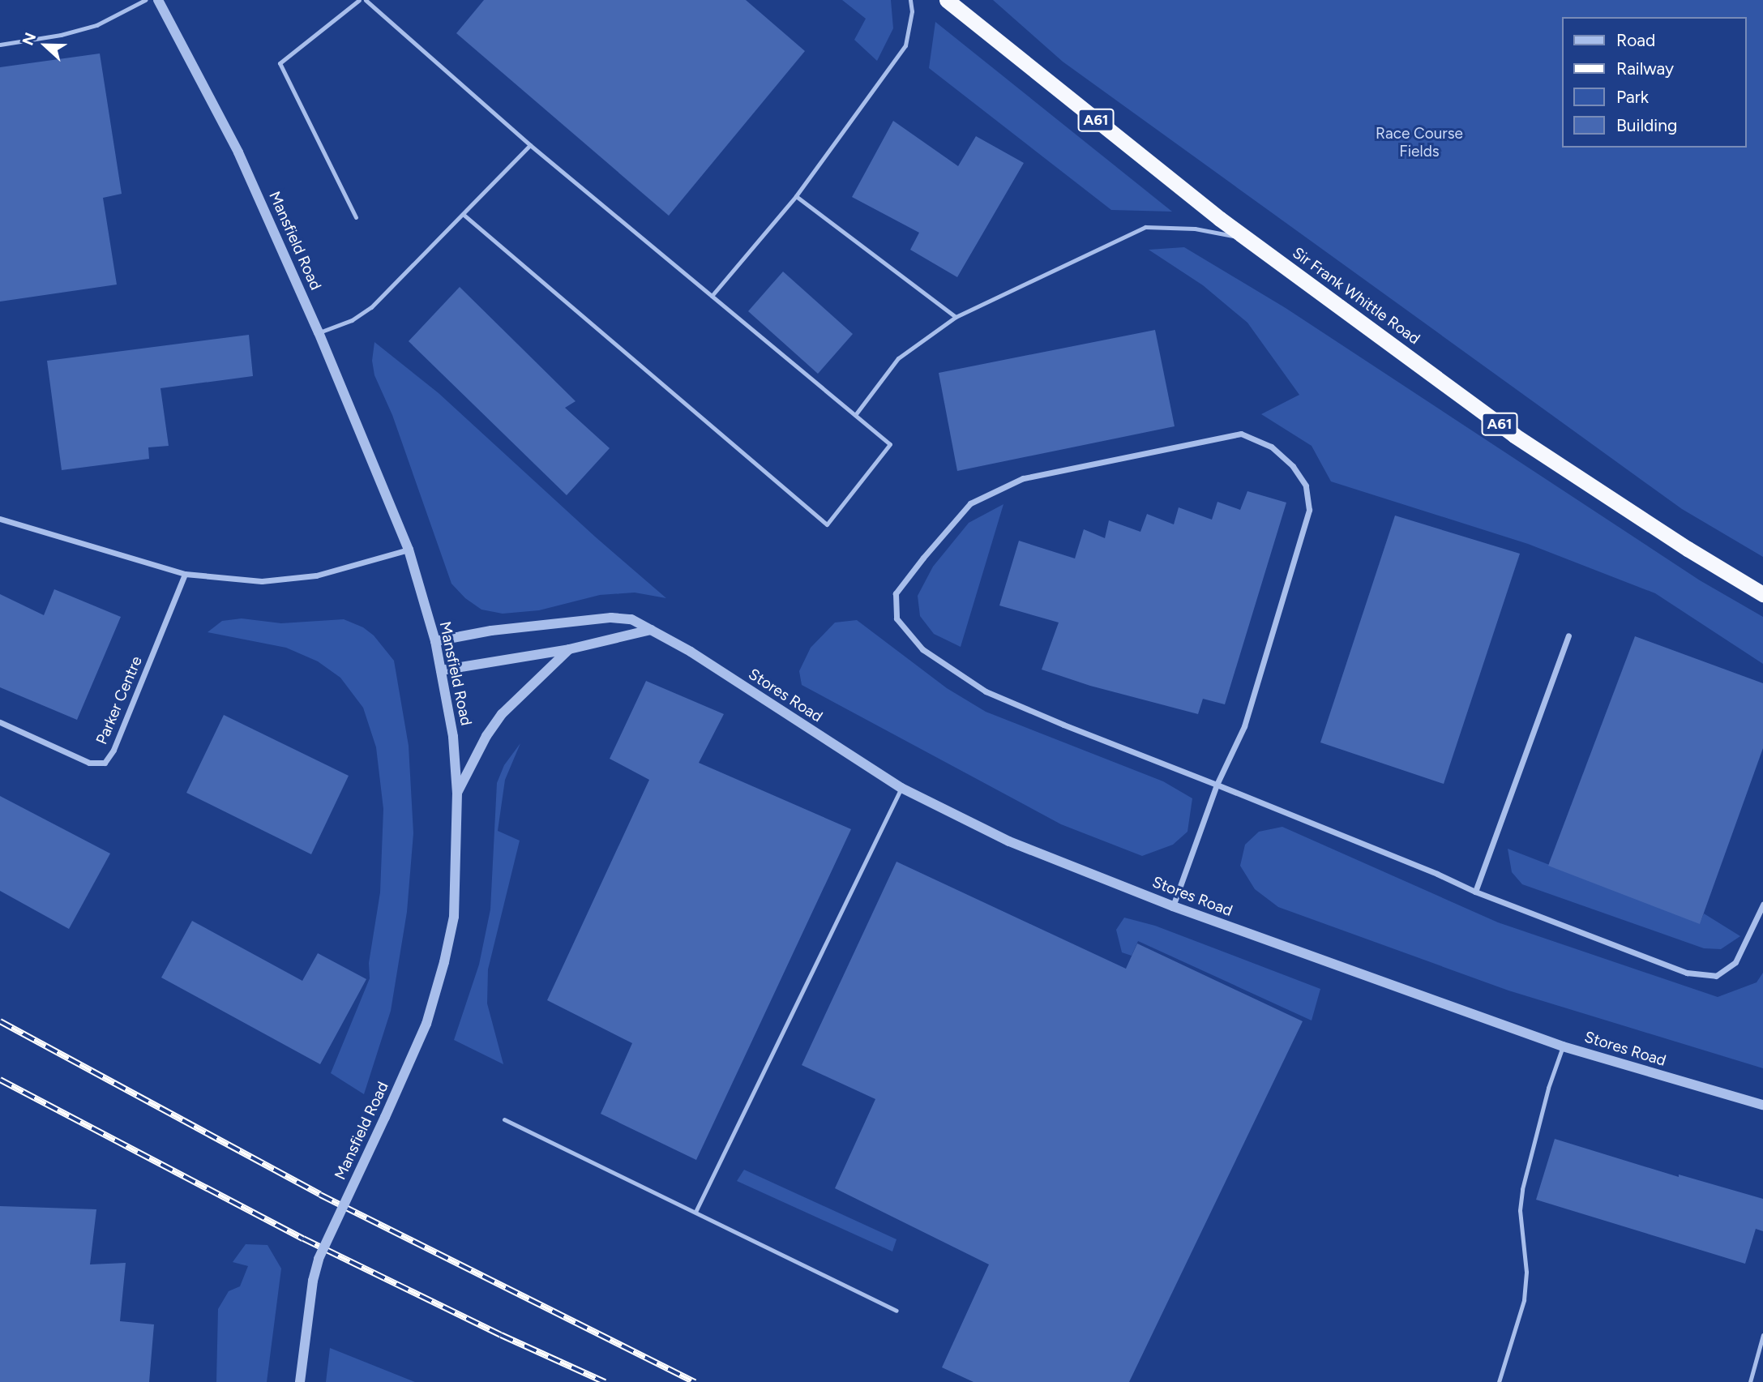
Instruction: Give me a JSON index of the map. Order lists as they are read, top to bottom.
{
  "streets": {
    "highway": ["A61", "Sir Frank Whittle Road"],
    "street": ["Mansfield Road", "Stores Road", "Parker Centre"]
  },
  "crossings": [
    ["Mansfield Road", "Stores Road"]
  ],
  "parks": ["Race Course Fields"],
  "legend": [
    "Road",
    "Railway",
    "Park",
    "Building"
  ],
  "north": "left"
}
